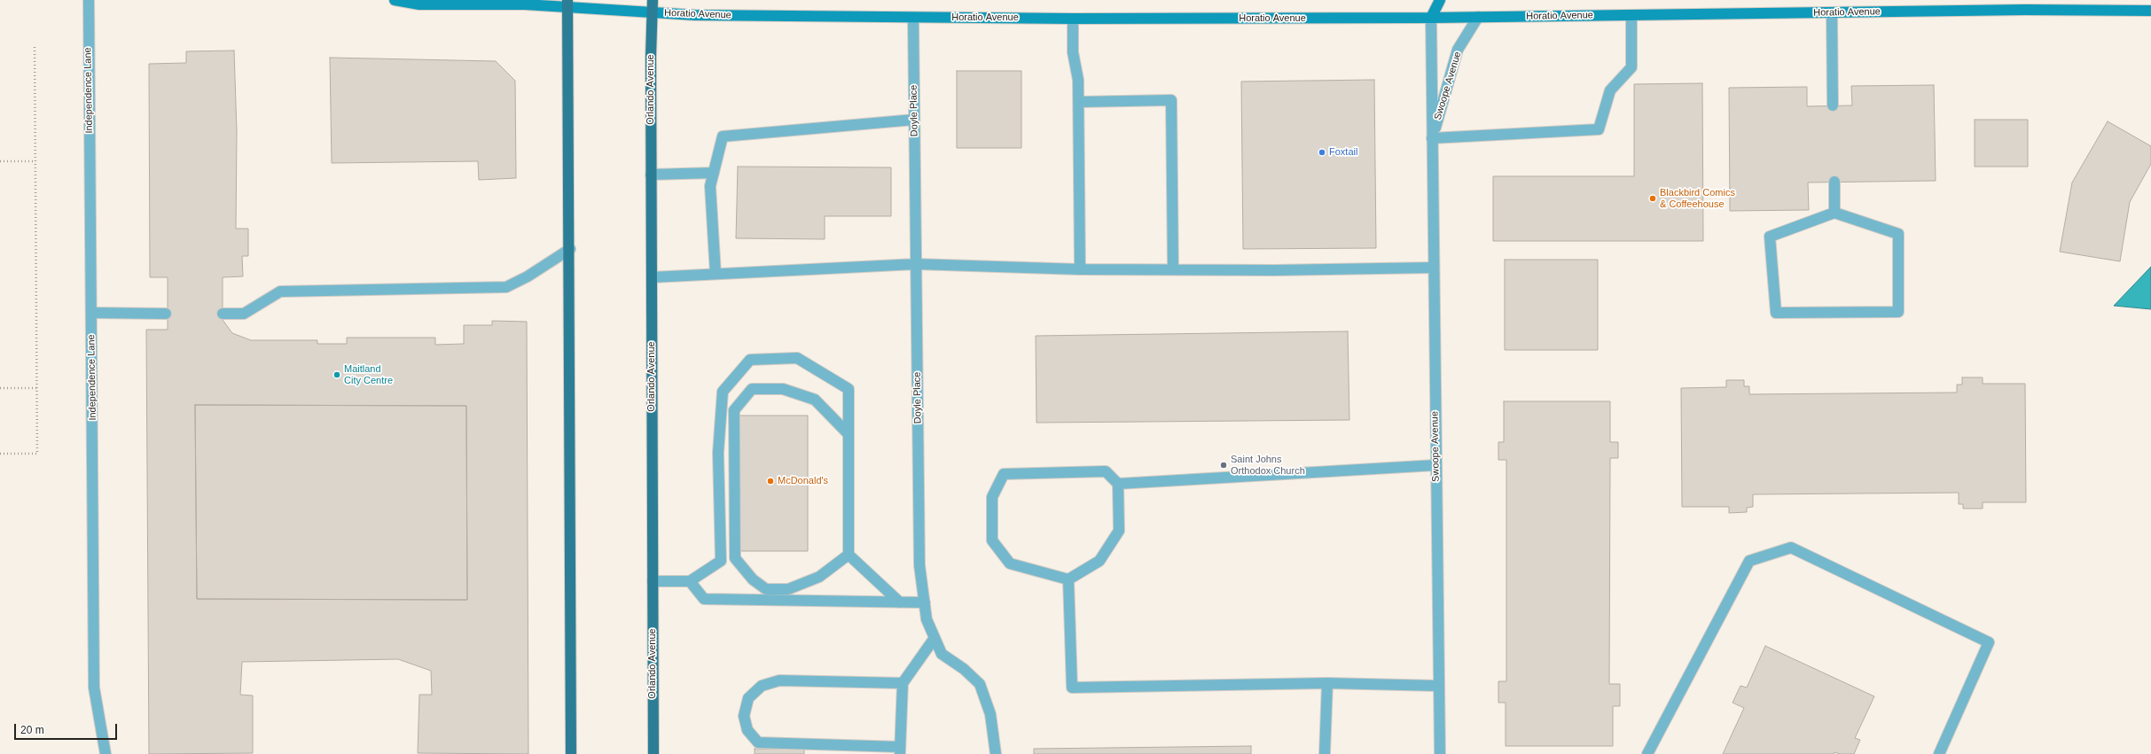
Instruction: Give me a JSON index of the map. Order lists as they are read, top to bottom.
{
  "streets": {
    "main road": ["Horatio Avenue", "Orlando Avenue"],
    "street": ["Swoope Avenue", "Independence Lane", "Doyle Place"]
  },
  "crossings": [
    ["Horatio Avenue", "Swoope Avenue"],
    ["Horatio Avenue", "Orlando Avenue"],
    ["Horatio Avenue", "Doyle Place"]
  ],
  "places": [
    "Foxtail",
    "Blackbird Comics & Coffeehouse",
    "Maitland City Centre",
    "Saint Johns Orthodox Church",
    "McDonald's"
  ],
  "scale_bar": "20 m"
}
